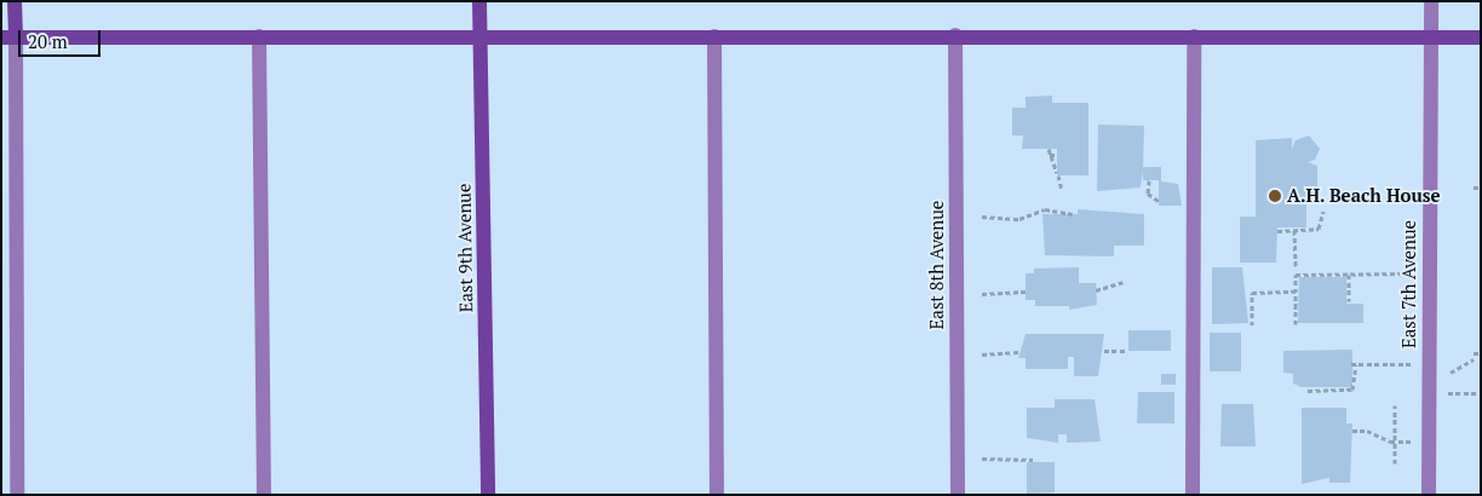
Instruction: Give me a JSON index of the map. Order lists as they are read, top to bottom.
{
  "streets": {
    "main road": ["East 9th Avenue"],
    "street": ["East 8th Avenue", "East 7th Avenue"]
  },
  "places": ["A.H. Beach House"],
  "scale_bar": "20 m"
}
